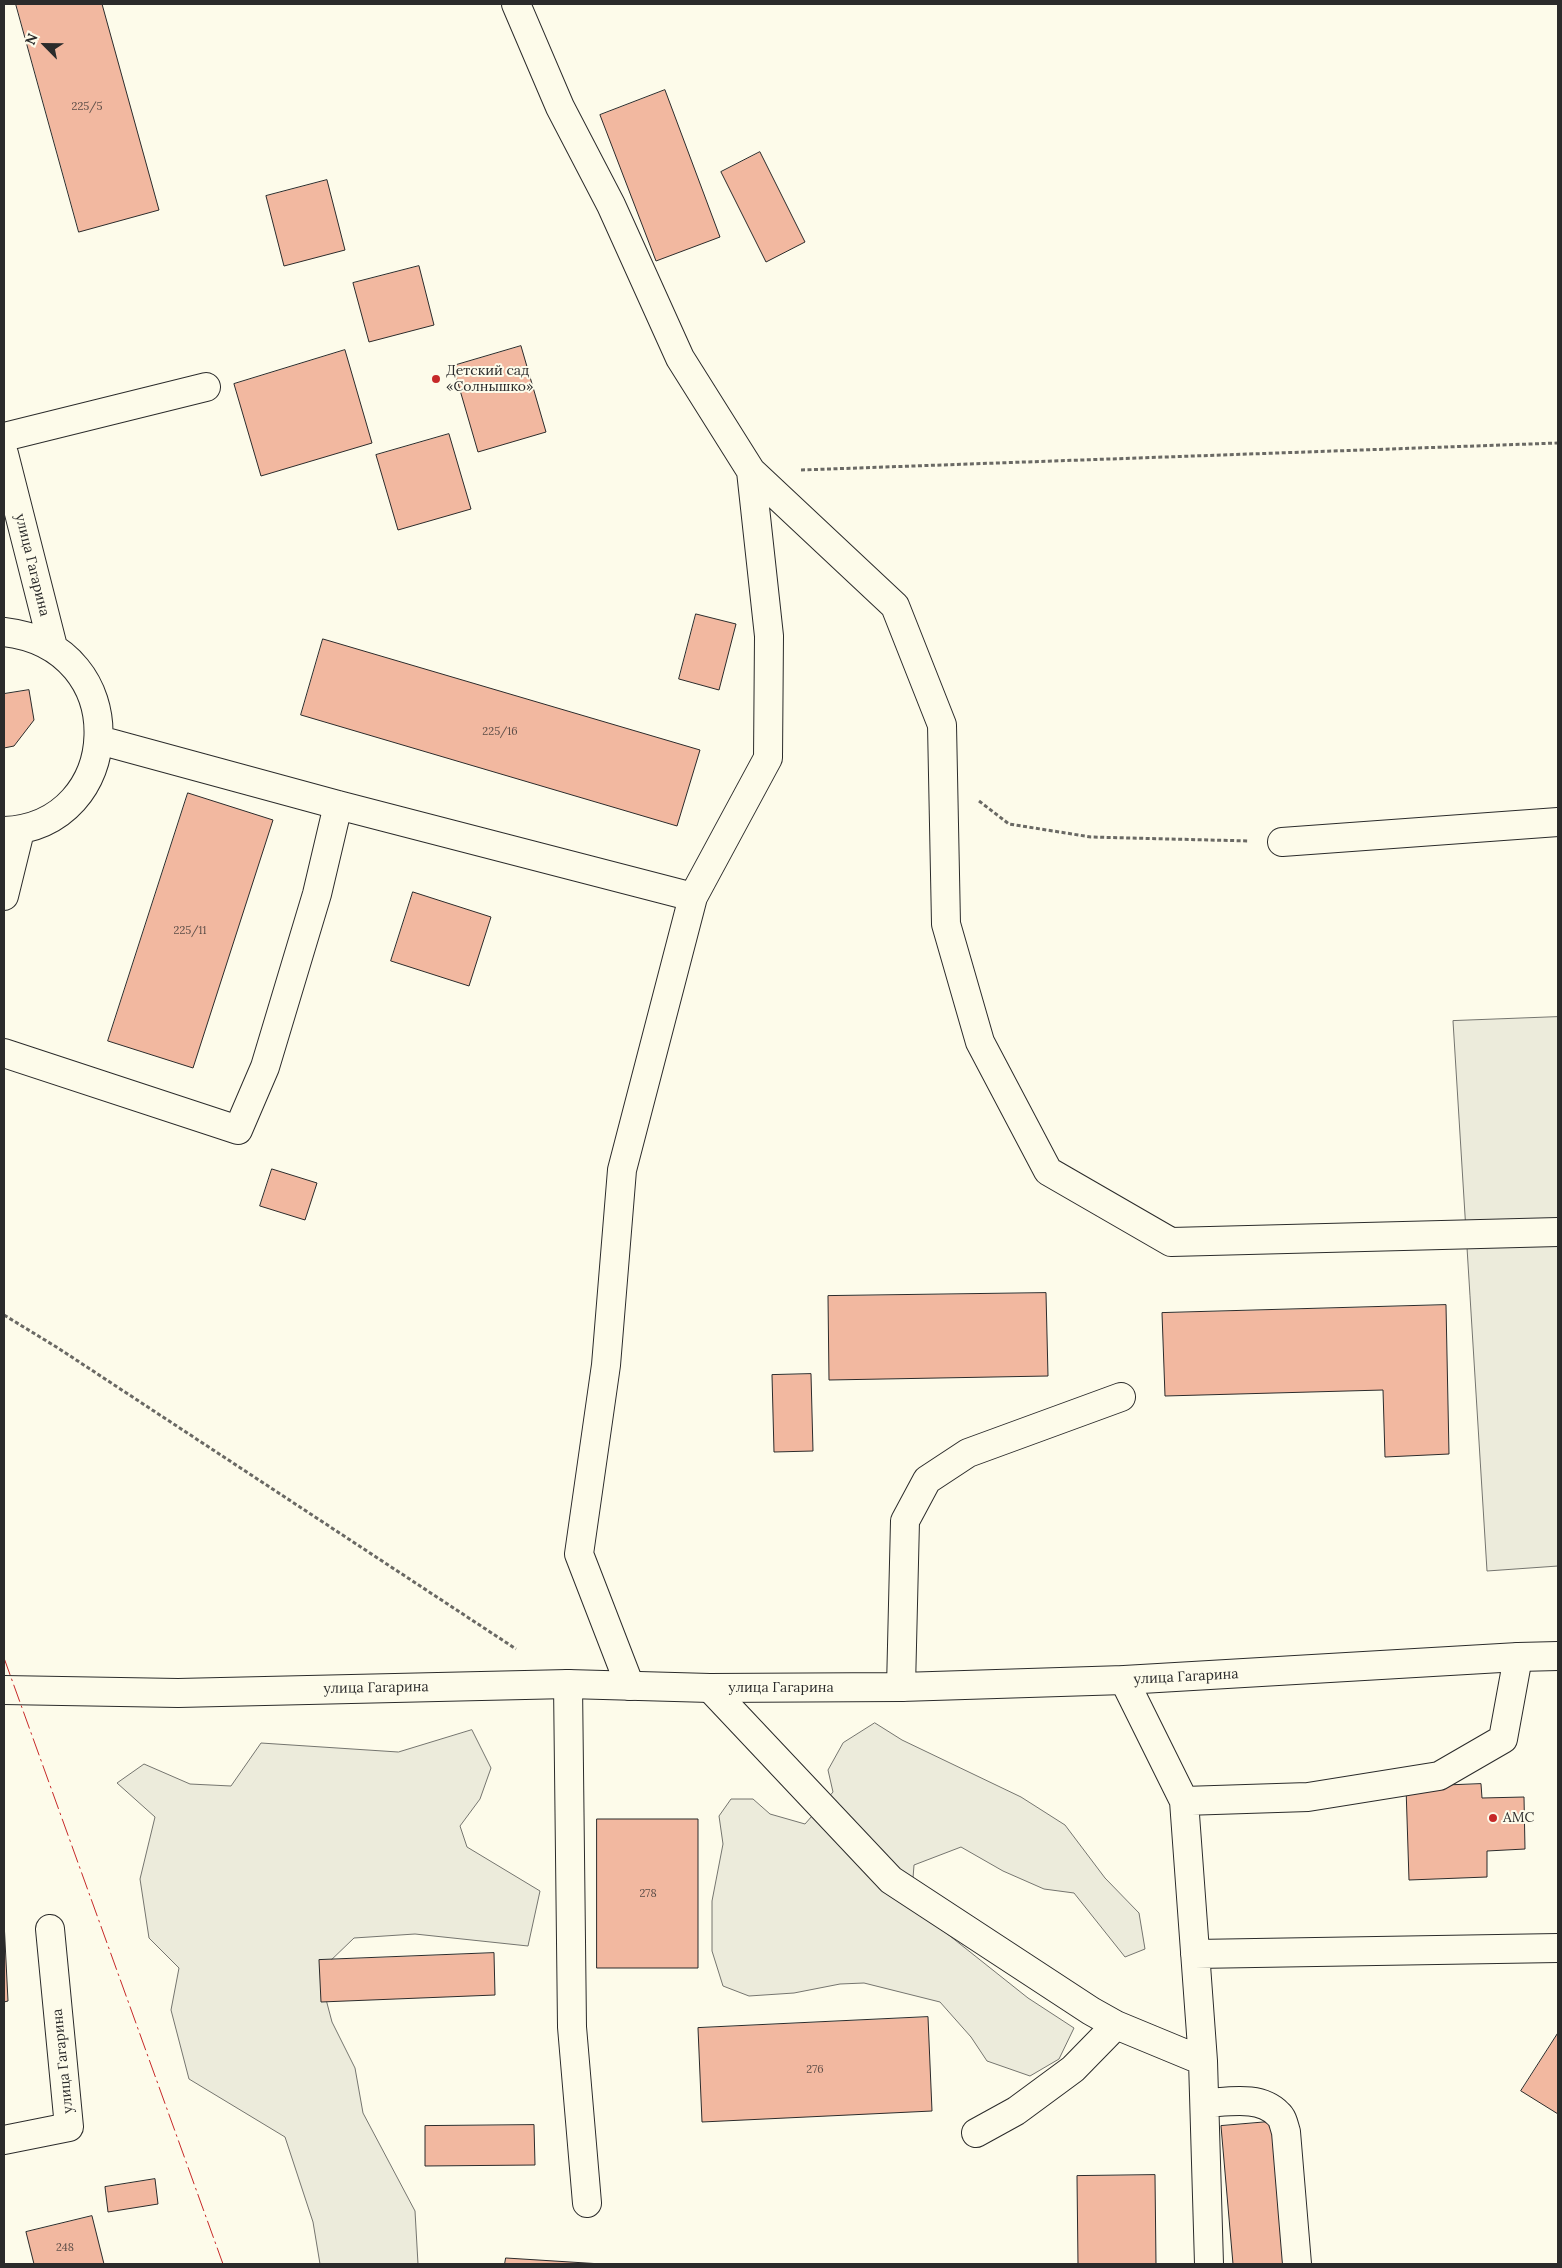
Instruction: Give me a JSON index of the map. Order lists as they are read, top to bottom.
{
  "streets": {
    "main road": ["улица Гагарина"]
  },
  "places": ["Детский сад «Солнышко»", "AMC"],
  "house_numbers": [
    "225/5",
    "225/16",
    "225/11",
    "278",
    "276",
    "248"
  ],
  "north": "top left"
}
